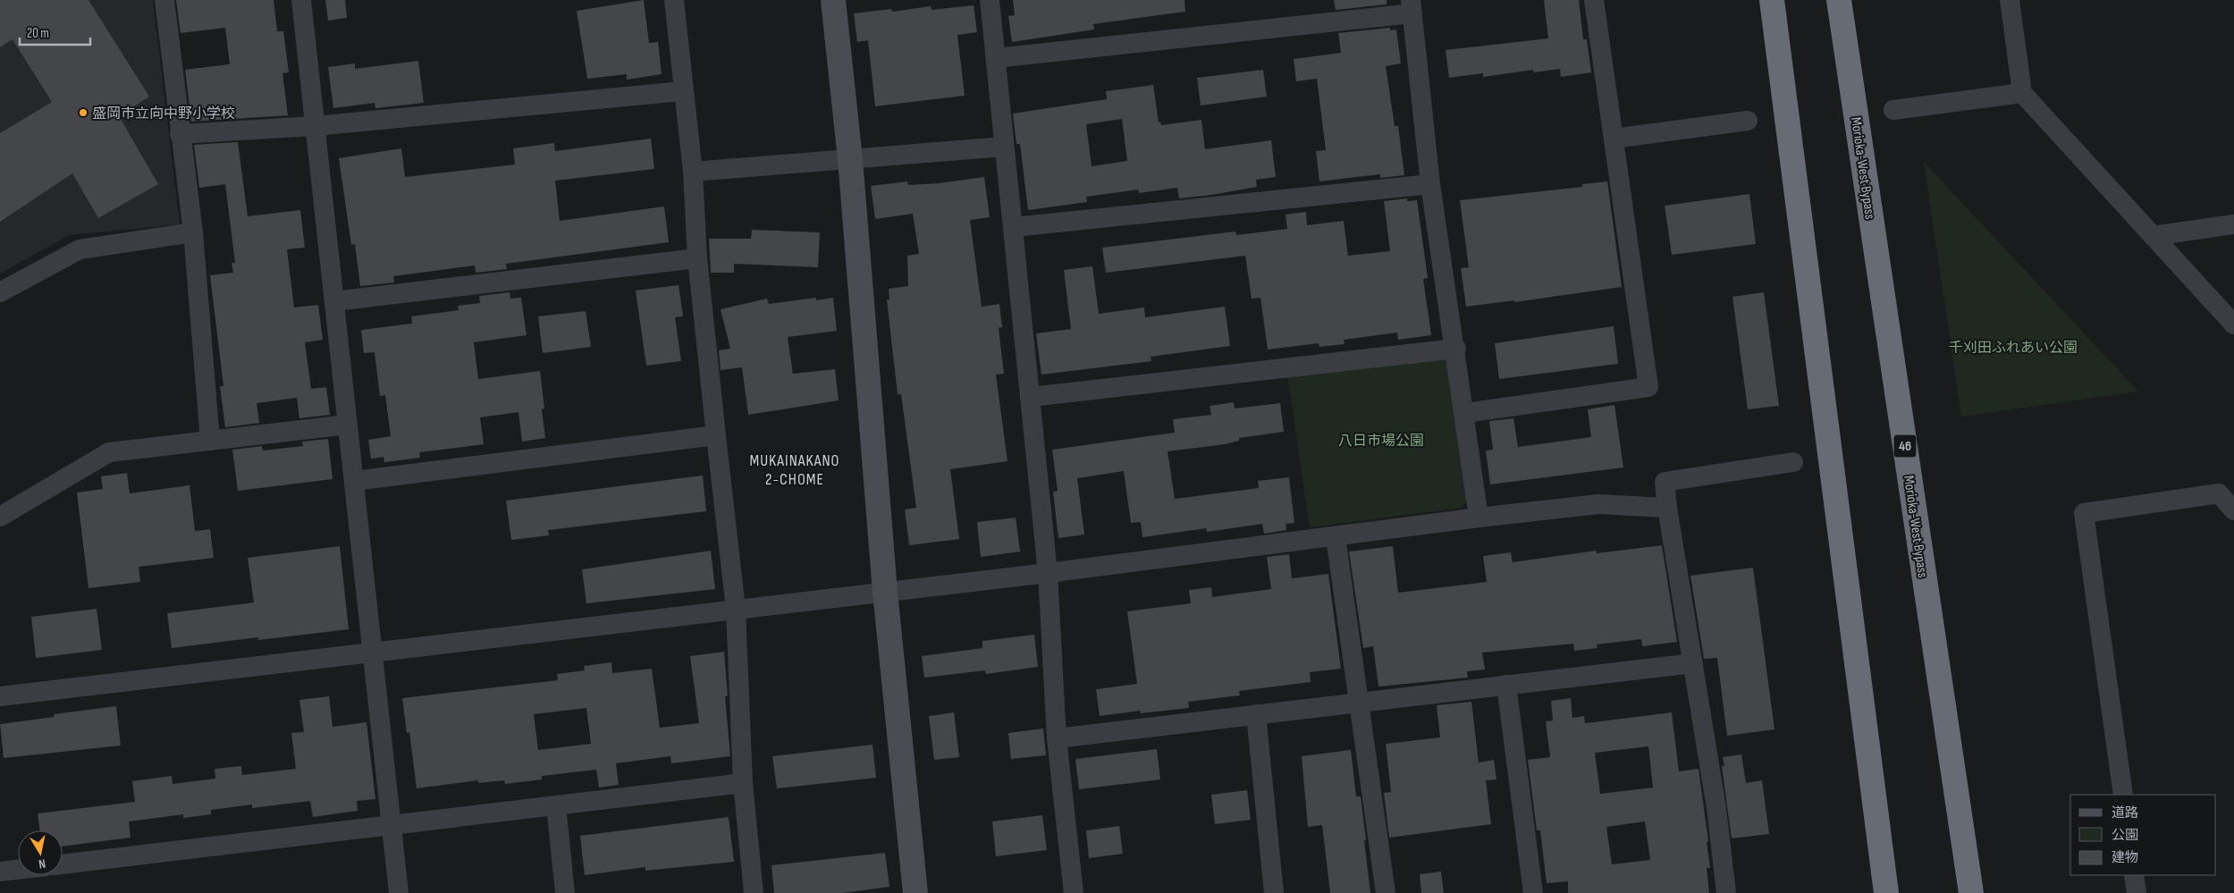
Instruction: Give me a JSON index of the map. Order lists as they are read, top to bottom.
{
  "streets": {
    "highway": ["Morioka-West Bypass", "46"]
  },
  "districts": ["MUKAINAKANO 2-CHOME"],
  "parks": ["千刈田ふれあい公園", "八日市場公園"],
  "places": ["盛岡市立向中野小学校"],
  "legend": ["道路", "公園", "建物"],
  "scale_bar": "20 m",
  "north": "bottom"
}
